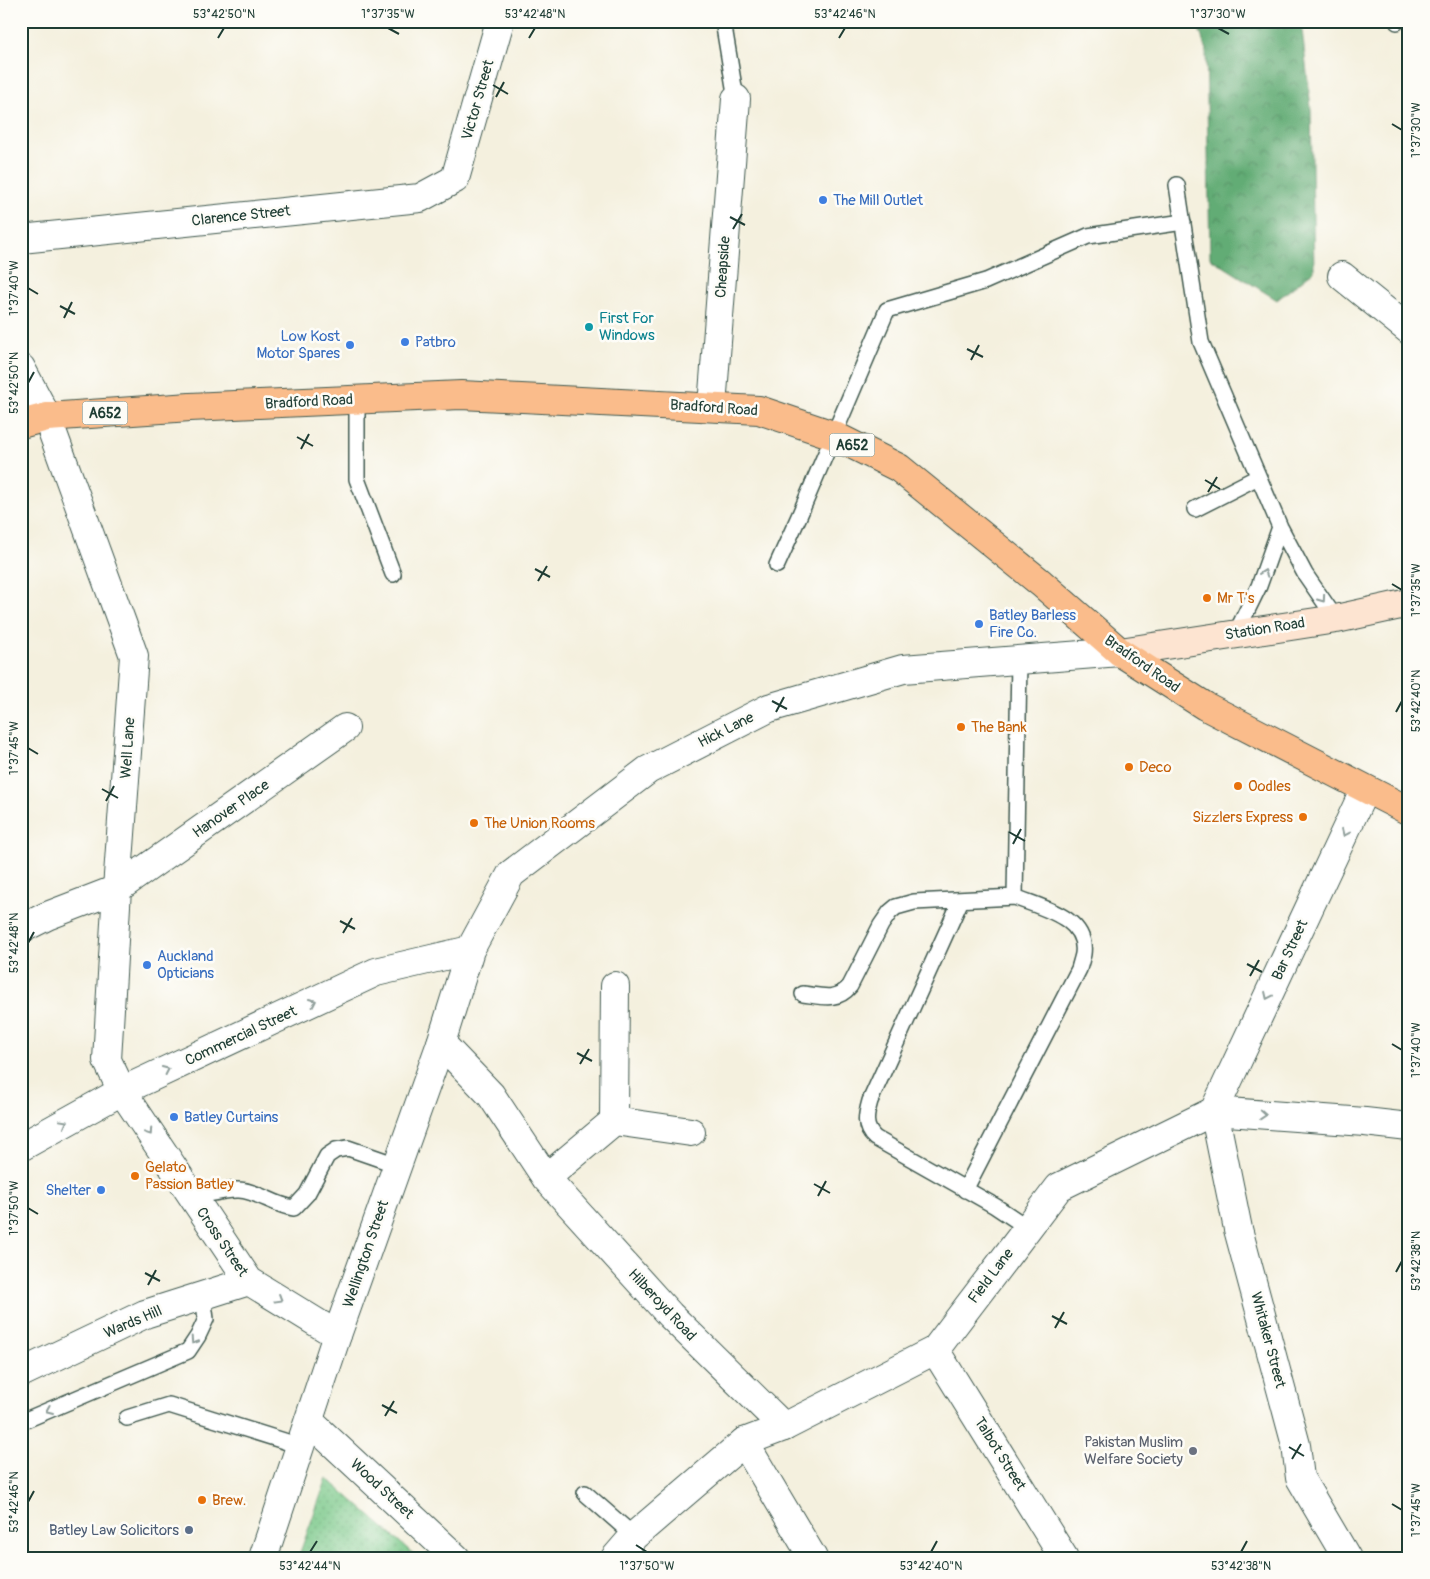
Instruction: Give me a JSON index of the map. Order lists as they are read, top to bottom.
{
  "streets": {
    "main road": ["Bradford Road", "A652", "Station Road"],
    "street": [
      "Victor Street",
      "Clarence Street",
      "Cheapside",
      "Hick Lane",
      "Well Lane",
      "Hanover Place",
      "Bar Street",
      "Commercial Street",
      "Cross Street",
      "Wellington Street",
      "Field Lane",
      "Hilberoyd Road",
      "Wards Hill",
      "Whitaker Street",
      "Talbot Street",
      "Wood Street"
    ]
  },
  "crossings": [
    ["Victor Street", "Clarence Street"],
    ["Cheapside", "Bradford Road"],
    ["Bradford Road", "Station Road"],
    ["Bradford Road", "Hick Lane"],
    ["Bradford Road", "Well Lane"],
    ["Bradford Road", "Bar Street"],
    ["Station Road", "Hick Lane"],
    ["Hick Lane", "Commercial Street"],
    ["Hick Lane", "Wellington Street"],
    ["Well Lane", "Hanover Place"],
    ["Well Lane", "Commercial Street"],
    ["Well Lane", "Cross Street"],
    ["Bar Street", "Field Lane"],
    ["Bar Street", "Whitaker Street"],
    ["Commercial Street", "Cross Street"],
    ["Commercial Street", "Wellington Street"],
    ["Cross Street", "Wellington Street"],
    ["Cross Street", "Wards Hill"],
    ["Wellington Street", "Hilberoyd Road"],
    ["Wellington Street", "Wood Street"],
    ["Field Lane", "Hilberoyd Road"],
    ["Field Lane", "Whitaker Street"],
    ["Field Lane", "Talbot Street"]
  ],
  "one_way": ["Bar Street", "Commercial Street", "Cross Street"],
  "places": [
    "The Mill Outlet",
    "First For Windows",
    "Patbro",
    "Low Kost Motor Spares",
    "Mr T's",
    "Batley Barless Fire Co.",
    "The Bank",
    "Deco",
    "Oodles",
    "Sizzlers Express",
    "The Union Rooms",
    "Auckland Opticians",
    "Batley Curtains",
    "Gelato Passion Batley",
    "Shelter",
    "Pakistan Muslim Welfare Society",
    "Brew.",
    "Batley Law Solicitors"
  ],
  "coordinates": [
    "53°42'50\"N",
    "1°37'35\"W",
    "53°42'48\"N",
    "53°42'46\"N",
    "1°37'30\"W",
    "1°37'40\"W",
    "53°42'40\"N",
    "1°37'45\"W",
    "1°37'50\"W",
    "53°42'38\"N",
    "53°42'44\"N"
  ]
}
